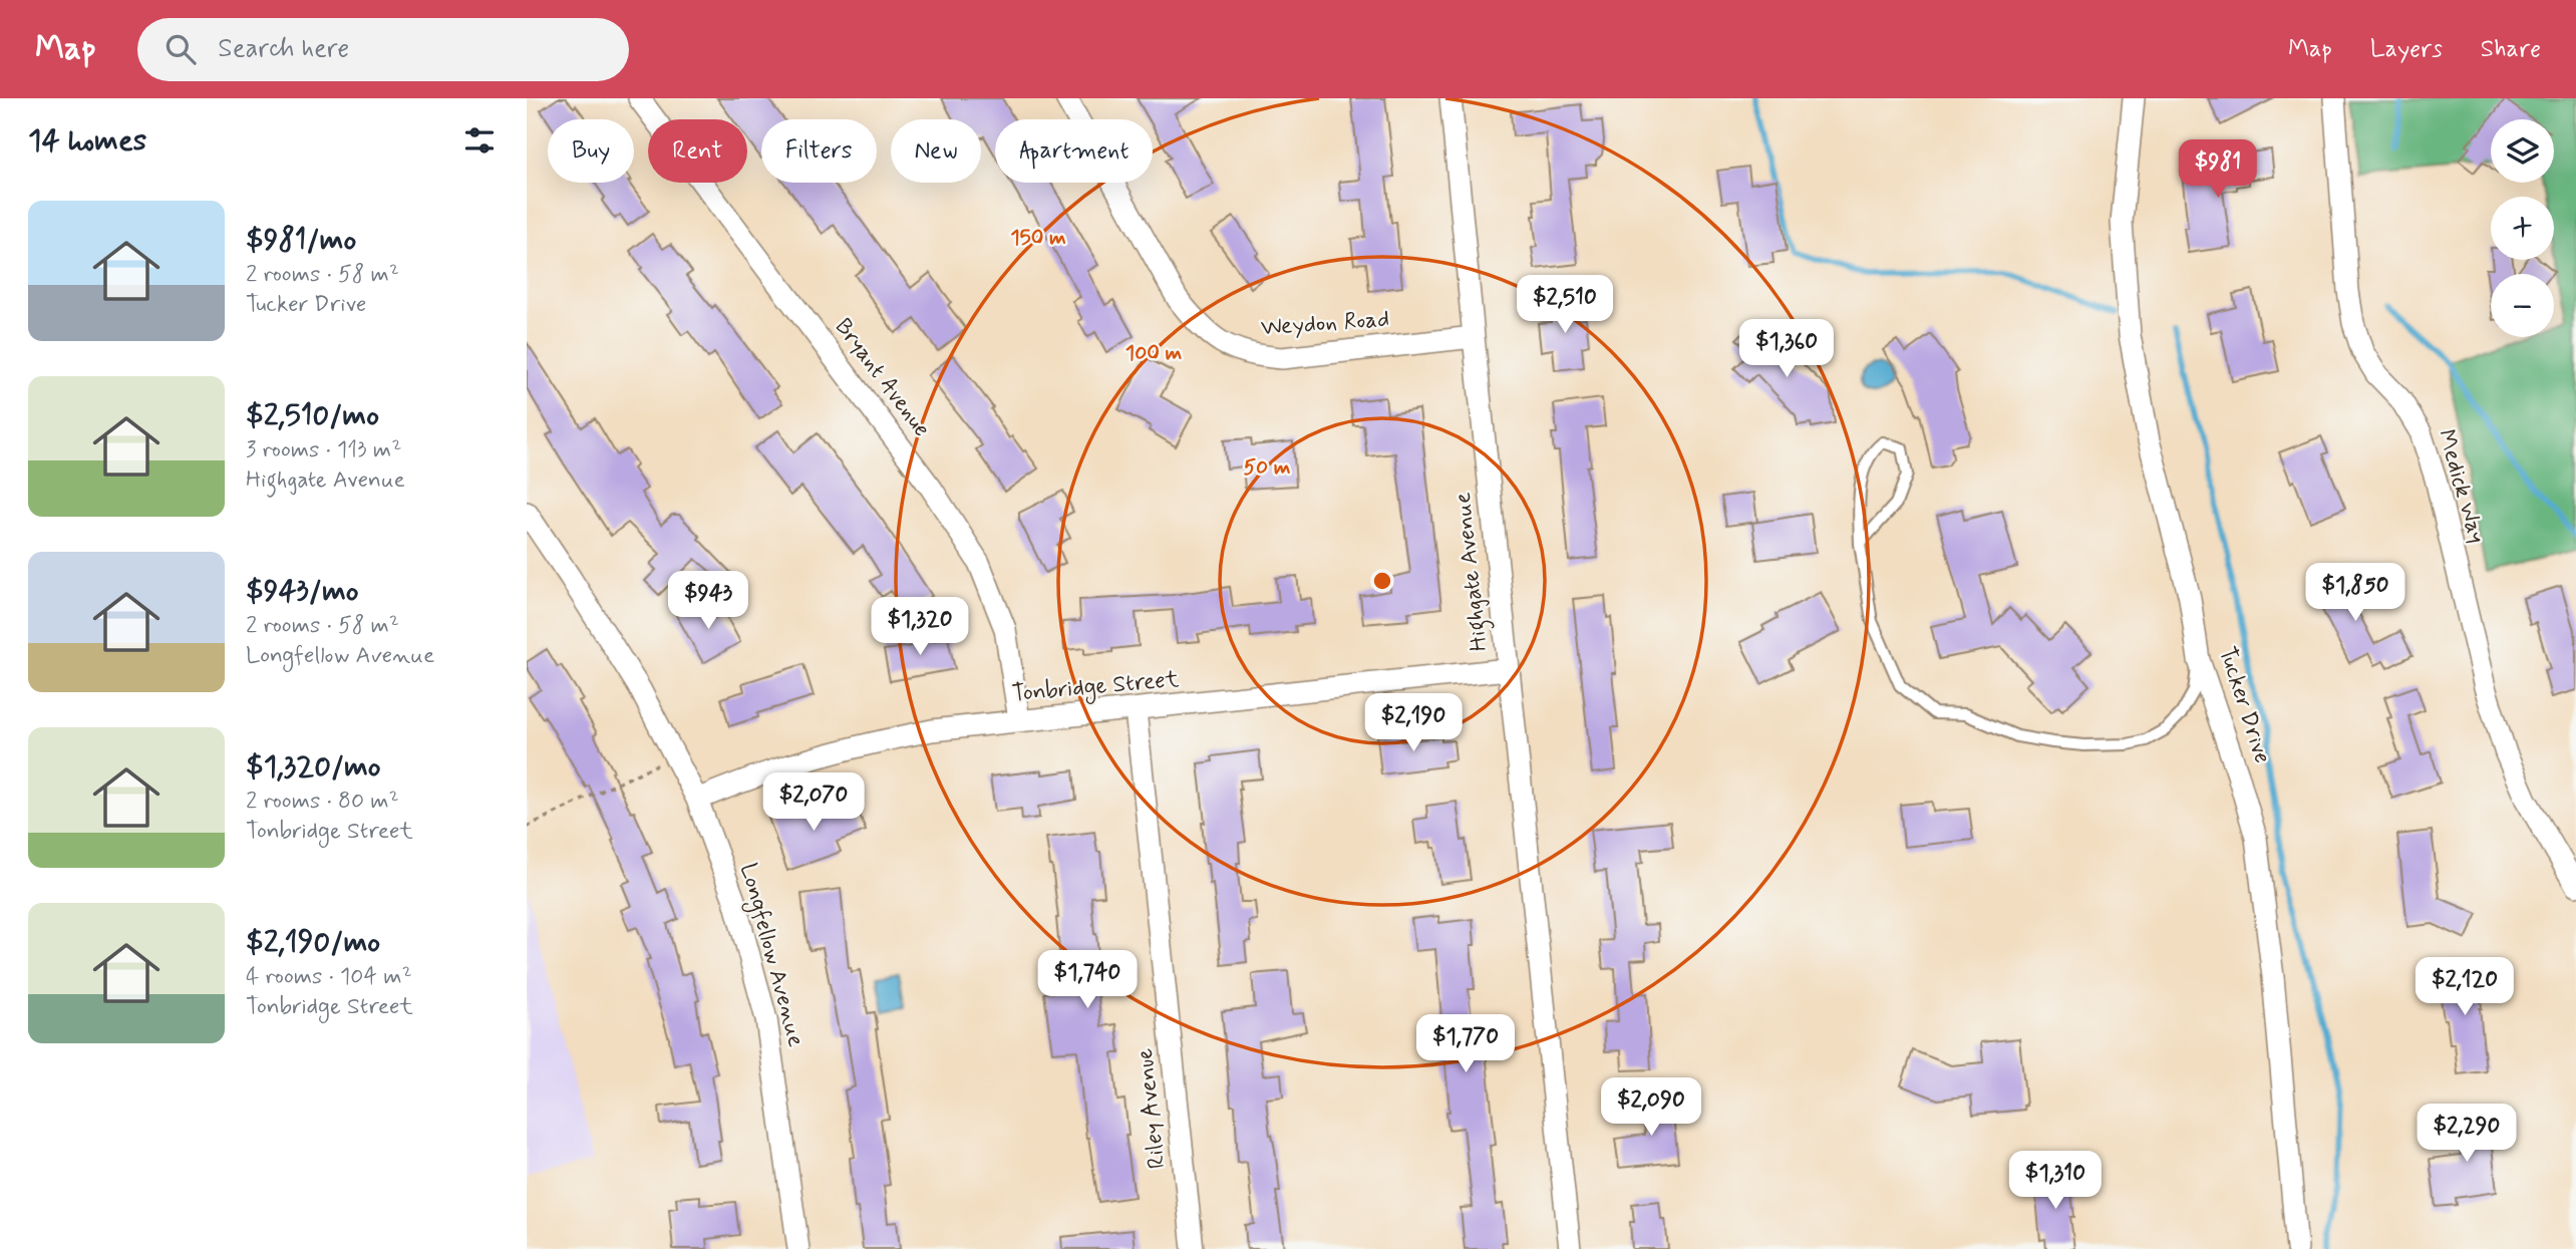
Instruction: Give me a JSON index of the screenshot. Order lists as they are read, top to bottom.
{
  "streets": {
    "street": [
      "Weydon Road",
      "Bryant Avenue",
      "Medick Way",
      "Highgate Avenue",
      "Tonbridge Street",
      "Tucker Drive",
      "Longfellow Avenue",
      "Riley Avenue"
    ]
  },
  "crossings": [
    ["Weydon Road", "Highgate Avenue"],
    ["Bryant Avenue", "Tonbridge Street"],
    ["Highgate Avenue", "Tonbridge Street"],
    ["Tonbridge Street", "Longfellow Avenue"],
    ["Tonbridge Street", "Riley Avenue"]
  ],
  "page": {
    "header": "Map",
    "search": "Search here",
    "nav": ["Map", "Layers", "Share"],
    "heading": "14 homes",
    "map_buttons": ["+", "−"],
    "chip": [
      "Buy",
      "Rent",
      "Filters",
      "New",
      "Apartment"
    ],
    "price": [
      "$981",
      "$2,510",
      "$1,360",
      "$1,850",
      "$943",
      "$1,320",
      "$2,190",
      "$2,070",
      "$1,740",
      "$2,120",
      "$1,770",
      "$2,090",
      "$2,290",
      "$1,310"
    ],
    "list": [
      {
        "name": "$981/mo",
        "note": "2 rooms · 58 m² · Tucker Drive"
      },
      {
        "name": "$2,510/mo",
        "note": "3 rooms · 113 m² · Highgate Avenue"
      },
      {
        "name": "$943/mo",
        "note": "2 rooms · 58 m² · Longfellow Avenue"
      },
      {
        "name": "$1,320/mo",
        "note": "2 rooms · 80 m² · Tonbridge Street"
      },
      {
        "name": "$2,190/mo",
        "note": "4 rooms · 104 m² · Tonbridge Street"
      }
    ]
  },
  "rings": ["150 m", "100 m", "50 m"]
}
